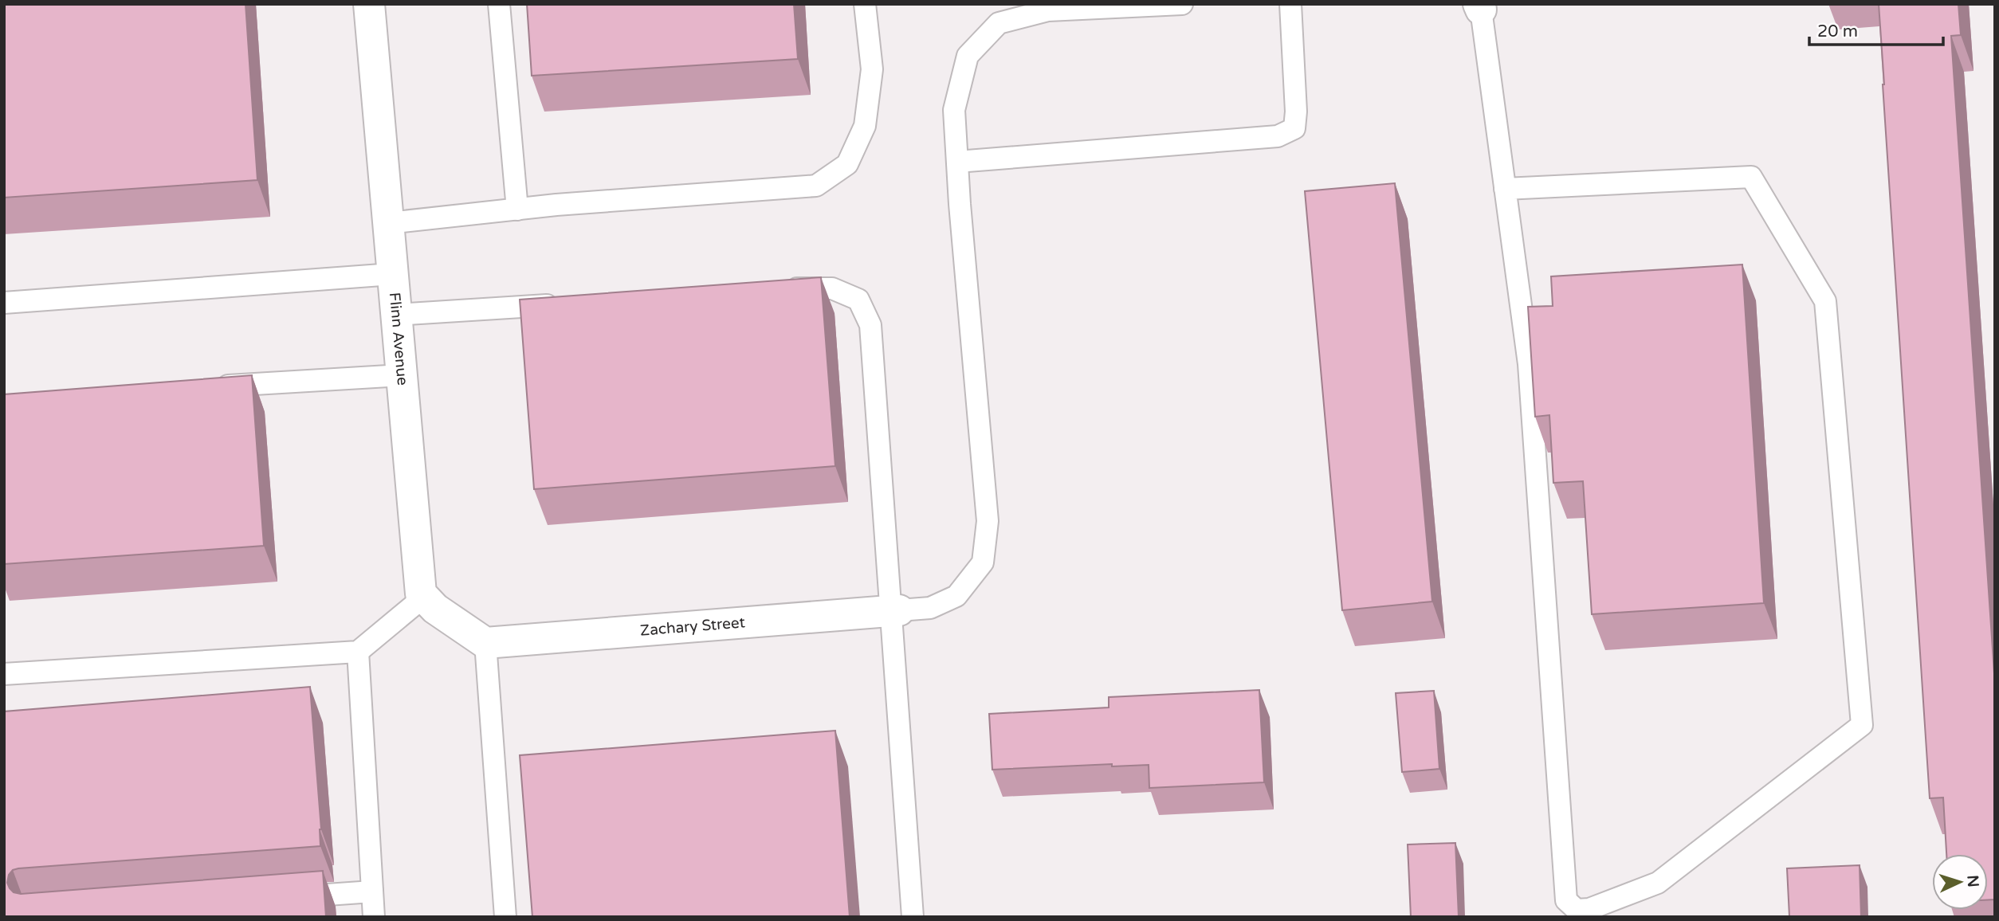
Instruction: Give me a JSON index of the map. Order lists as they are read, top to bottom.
{
  "streets": {
    "street": ["Flinn Avenue", "Zachary Street"]
  },
  "scale_bar": "20 m",
  "north": "right"
}
